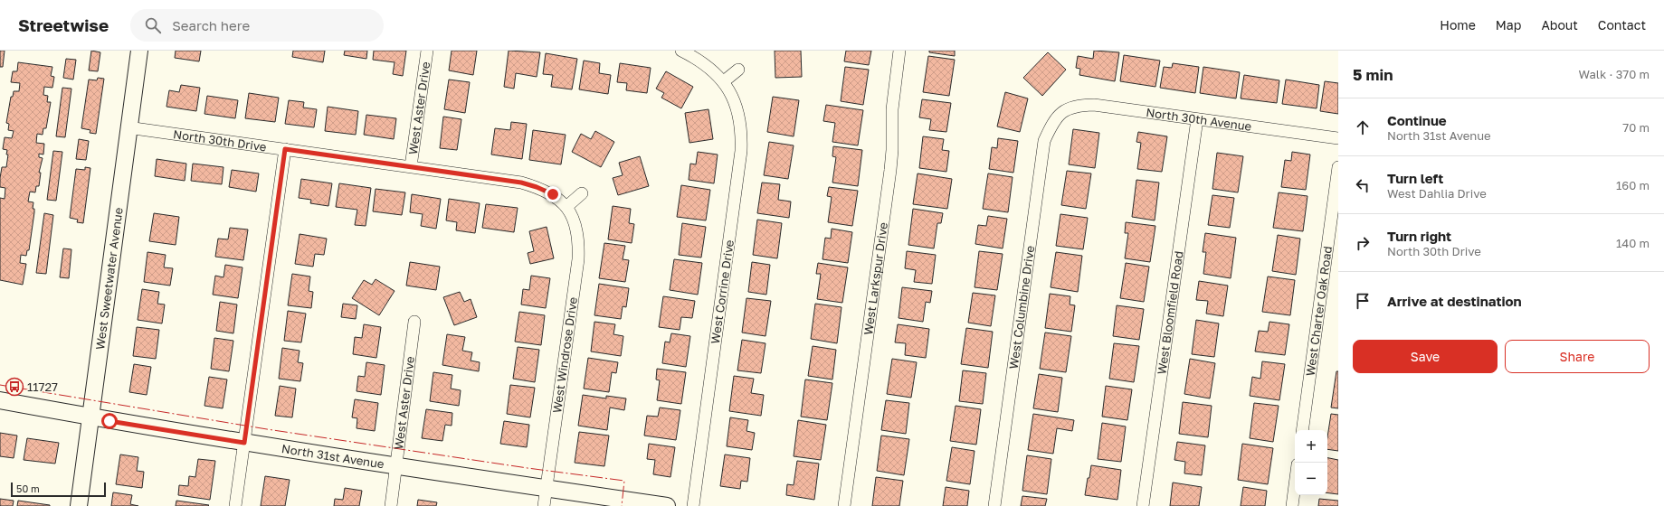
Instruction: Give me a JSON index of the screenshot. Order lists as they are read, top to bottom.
{
  "streets": {
    "street": [
      "West Aster Drive",
      "North 30th Avenue",
      "North 30th Drive",
      "West Sweetwater Avenue",
      "West Larkspur Drive",
      "West Corrine Drive",
      "West Columbine Drive",
      "West Charter Oak Road",
      "West Bloomfield Road",
      "West Windrose Drive",
      "North 31st Avenue"
    ]
  },
  "crossings": [
    ["West Aster Drive", "North 30th Drive"],
    ["West Aster Drive", "North 31st Avenue"],
    ["North 30th Avenue", "West Columbine Drive"],
    ["North 30th Avenue", "West Bloomfield Road"],
    ["North 30th Drive", "West Sweetwater Avenue"],
    ["North 30th Drive", "West Windrose Drive"],
    ["West Sweetwater Avenue", "North 31st Avenue"],
    ["West Windrose Drive", "North 31st Avenue"]
  ],
  "places": {
    "bus stop": ["11727"]
  },
  "scale_bar": "50 m",
  "page": {
    "header": "Streetwise",
    "search": "Search here",
    "nav": [
      "Home",
      "Map",
      "About",
      "Contact"
    ],
    "heading": ["5 min", "Walk · 370 m"],
    "list": [
      ["Continue", "North 31st Avenue", "70 m"],
      ["Turn left", "West Dahlia Drive", "160 m"],
      ["Turn right", "North 30th Drive", "140 m"],
      "Arrive at destination"
    ],
    "buttons": ["Save", "Share"],
    "map_buttons": ["+", "−"],
    "scale": "50 m"
  }
}
